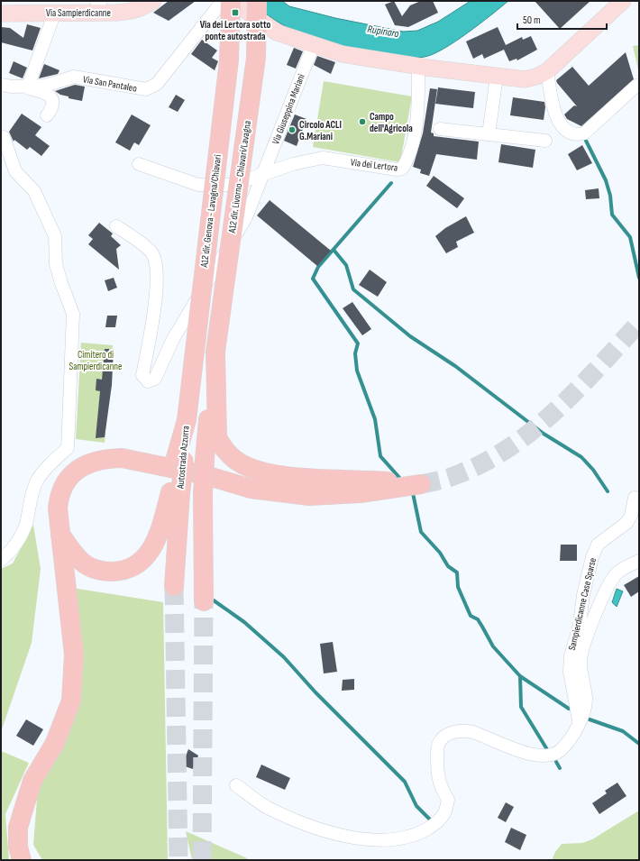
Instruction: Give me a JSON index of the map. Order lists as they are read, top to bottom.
{
  "streets": {
    "highway": ["A12 dir. Livorno - Chiavari/Lavagna", "A12 dir. Genova - Lavagna/Chiavari"],
    "main road": ["Via Sampierdicanne"],
    "street": [
      "Via San Pantaleo",
      "Via Giuseppina Mariani",
      "Via dei Lertora",
      "Sampierdicanne Case Sparse"
    ]
  },
  "crossings": [
    ["Via Giuseppina Mariani", "Via dei Lertora"]
  ],
  "water": ["Rupinaro"],
  "parks": ["Cimitero di Sampierdicanne"],
  "places": {
    "transit": ["Via dei Lertora sotto ponte autostrada"],
    "other": ["Campo dell'Agricola", "Circolo ACLI G.Mariani"]
  },
  "scale_bar": "50 m"
}
